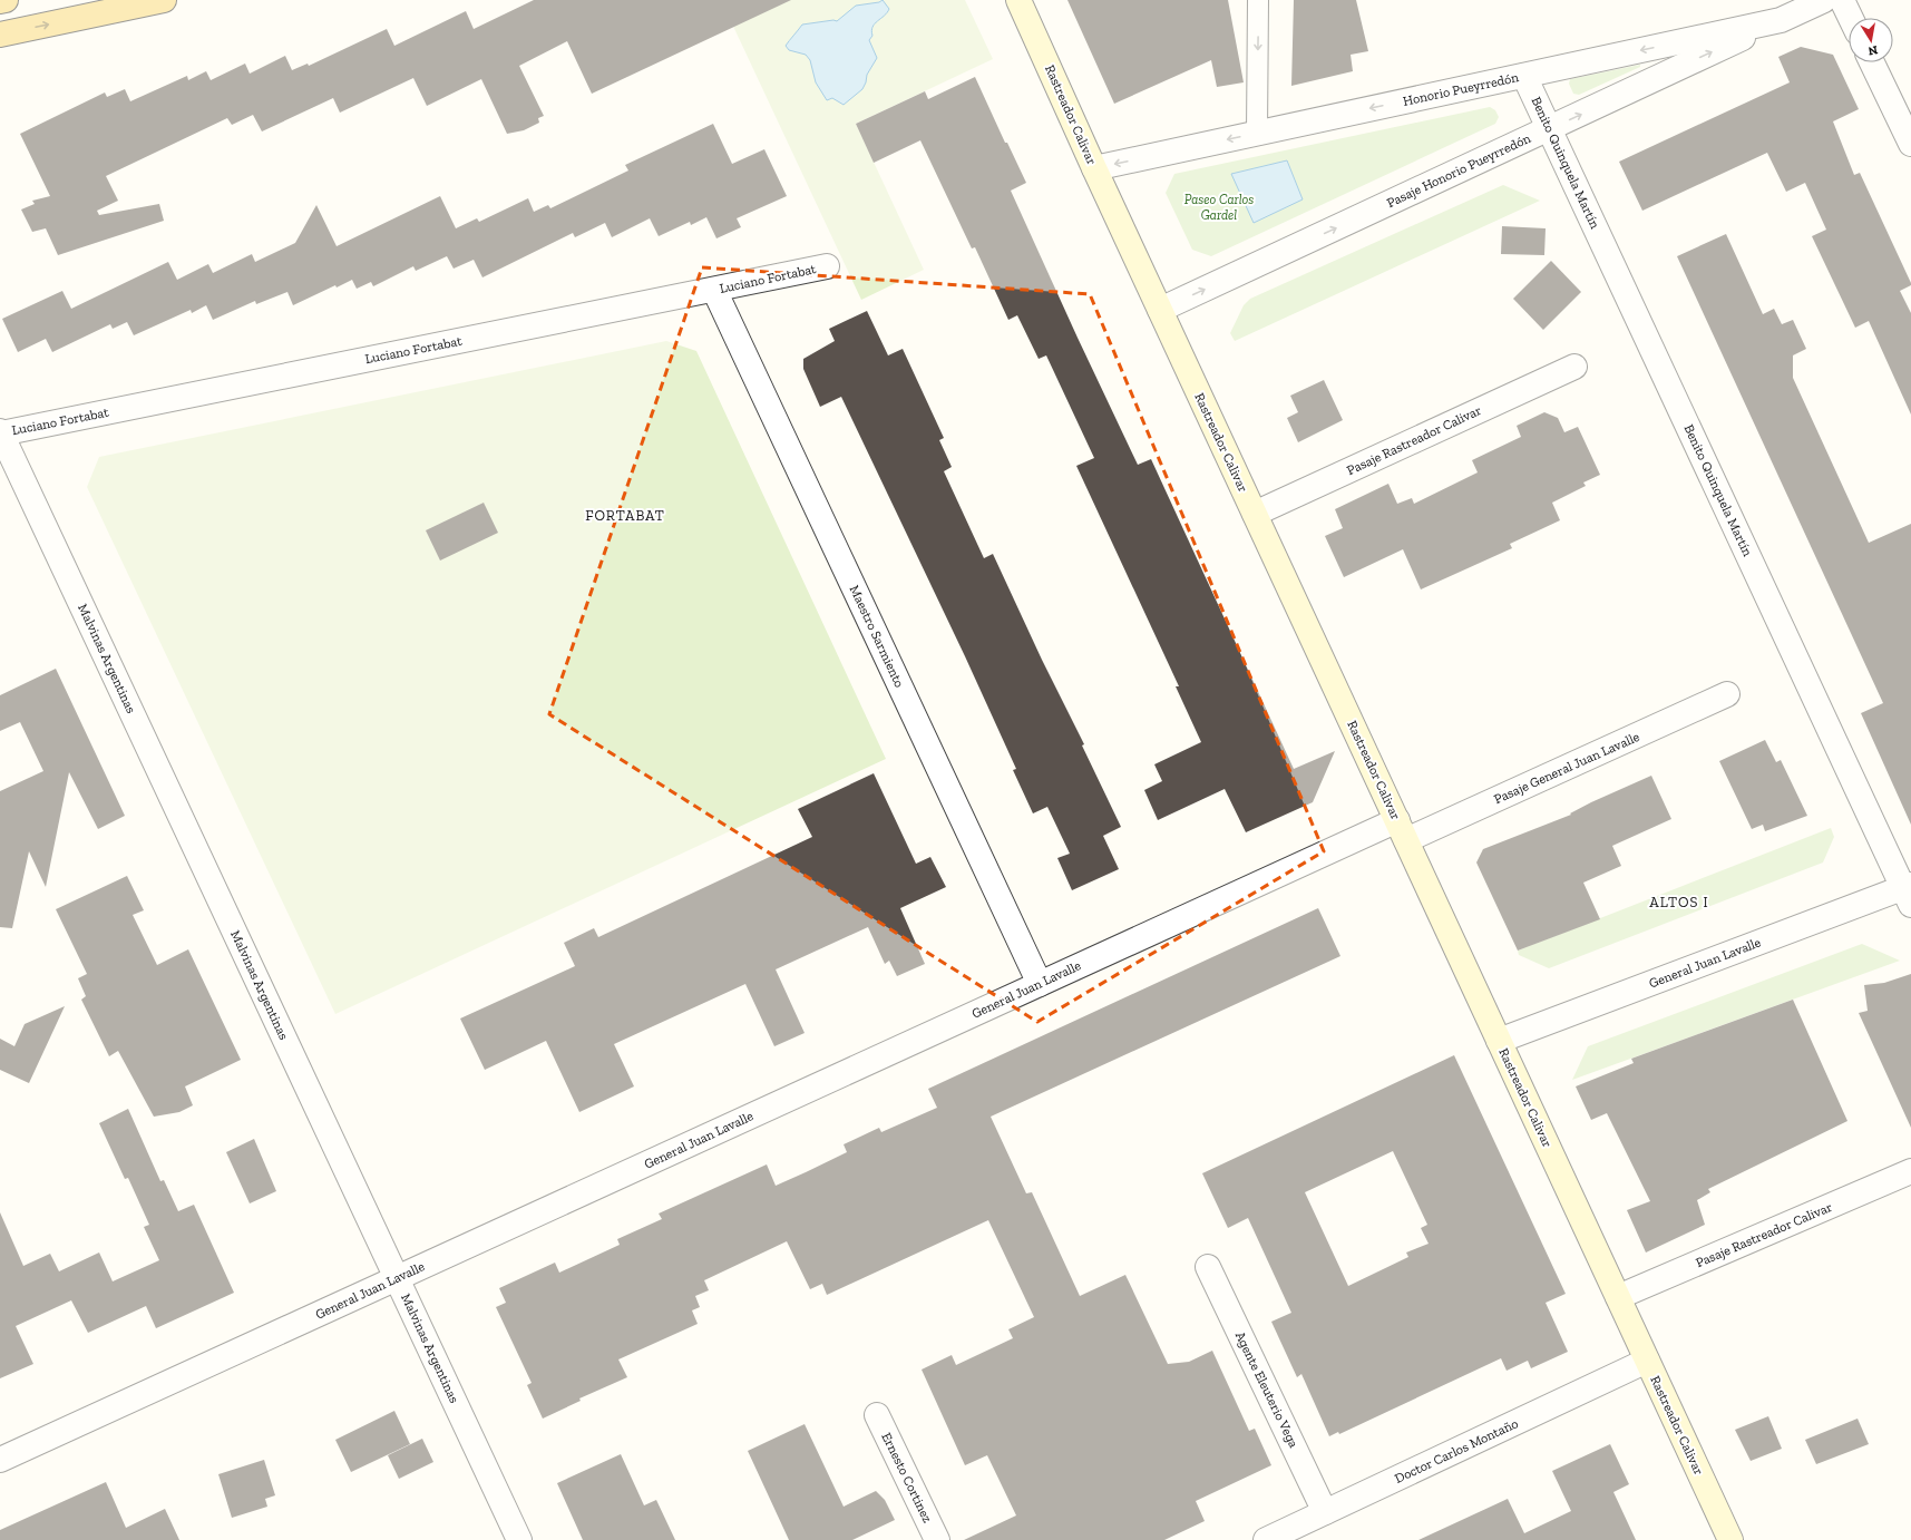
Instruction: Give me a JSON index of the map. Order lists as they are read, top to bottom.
{
  "streets": {
    "main road": ["Rastreador Calivar"],
    "street": [
      "Honorio Pueyrredón",
      "Benito Quinquela Martín",
      "Pasaje Honorio Pueyrredón",
      "Luciano Fortabat",
      "Pasaje Rastreador Calivar",
      "Maestro Sarmiento",
      "Malvinas Argentinas",
      "Pasaje General Juan Lavalle",
      "General Juan Lavalle",
      "Agente Eleuterio Vega",
      "Doctor Carlos Montaño",
      "Ernesto Cortinez"
    ]
  },
  "crossings": [
    ["Honorio Pueyrredón", "Rastreador Calivar"],
    ["Honorio Pueyrredón", "Benito Quinquela Martín"],
    ["Honorio Pueyrredón", "Pasaje Honorio Pueyrredón"],
    ["Rastreador Calivar", "Pasaje Honorio Pueyrredón"],
    ["Rastreador Calivar", "Pasaje Rastreador Calivar"],
    ["Rastreador Calivar", "Pasaje General Juan Lavalle"],
    ["Rastreador Calivar", "General Juan Lavalle"],
    ["Rastreador Calivar", "Doctor Carlos Montaño"],
    ["Benito Quinquela Martín", "Pasaje Honorio Pueyrredón"],
    ["Benito Quinquela Martín", "General Juan Lavalle"],
    ["Luciano Fortabat", "Maestro Sarmiento"],
    ["Luciano Fortabat", "Malvinas Argentinas"],
    ["Maestro Sarmiento", "General Juan Lavalle"],
    ["Malvinas Argentinas", "General Juan Lavalle"],
    ["Pasaje General Juan Lavalle", "General Juan Lavalle"],
    ["Agente Eleuterio Vega", "Doctor Carlos Montaño"]
  ],
  "one_way": ["Honorio Pueyrredón", "Pasaje Honorio Pueyrredón"],
  "districts": ["FORTABAT", "ALTOS I"],
  "parks": ["Paseo Carlos Gardel"],
  "north": "bottom"
}
